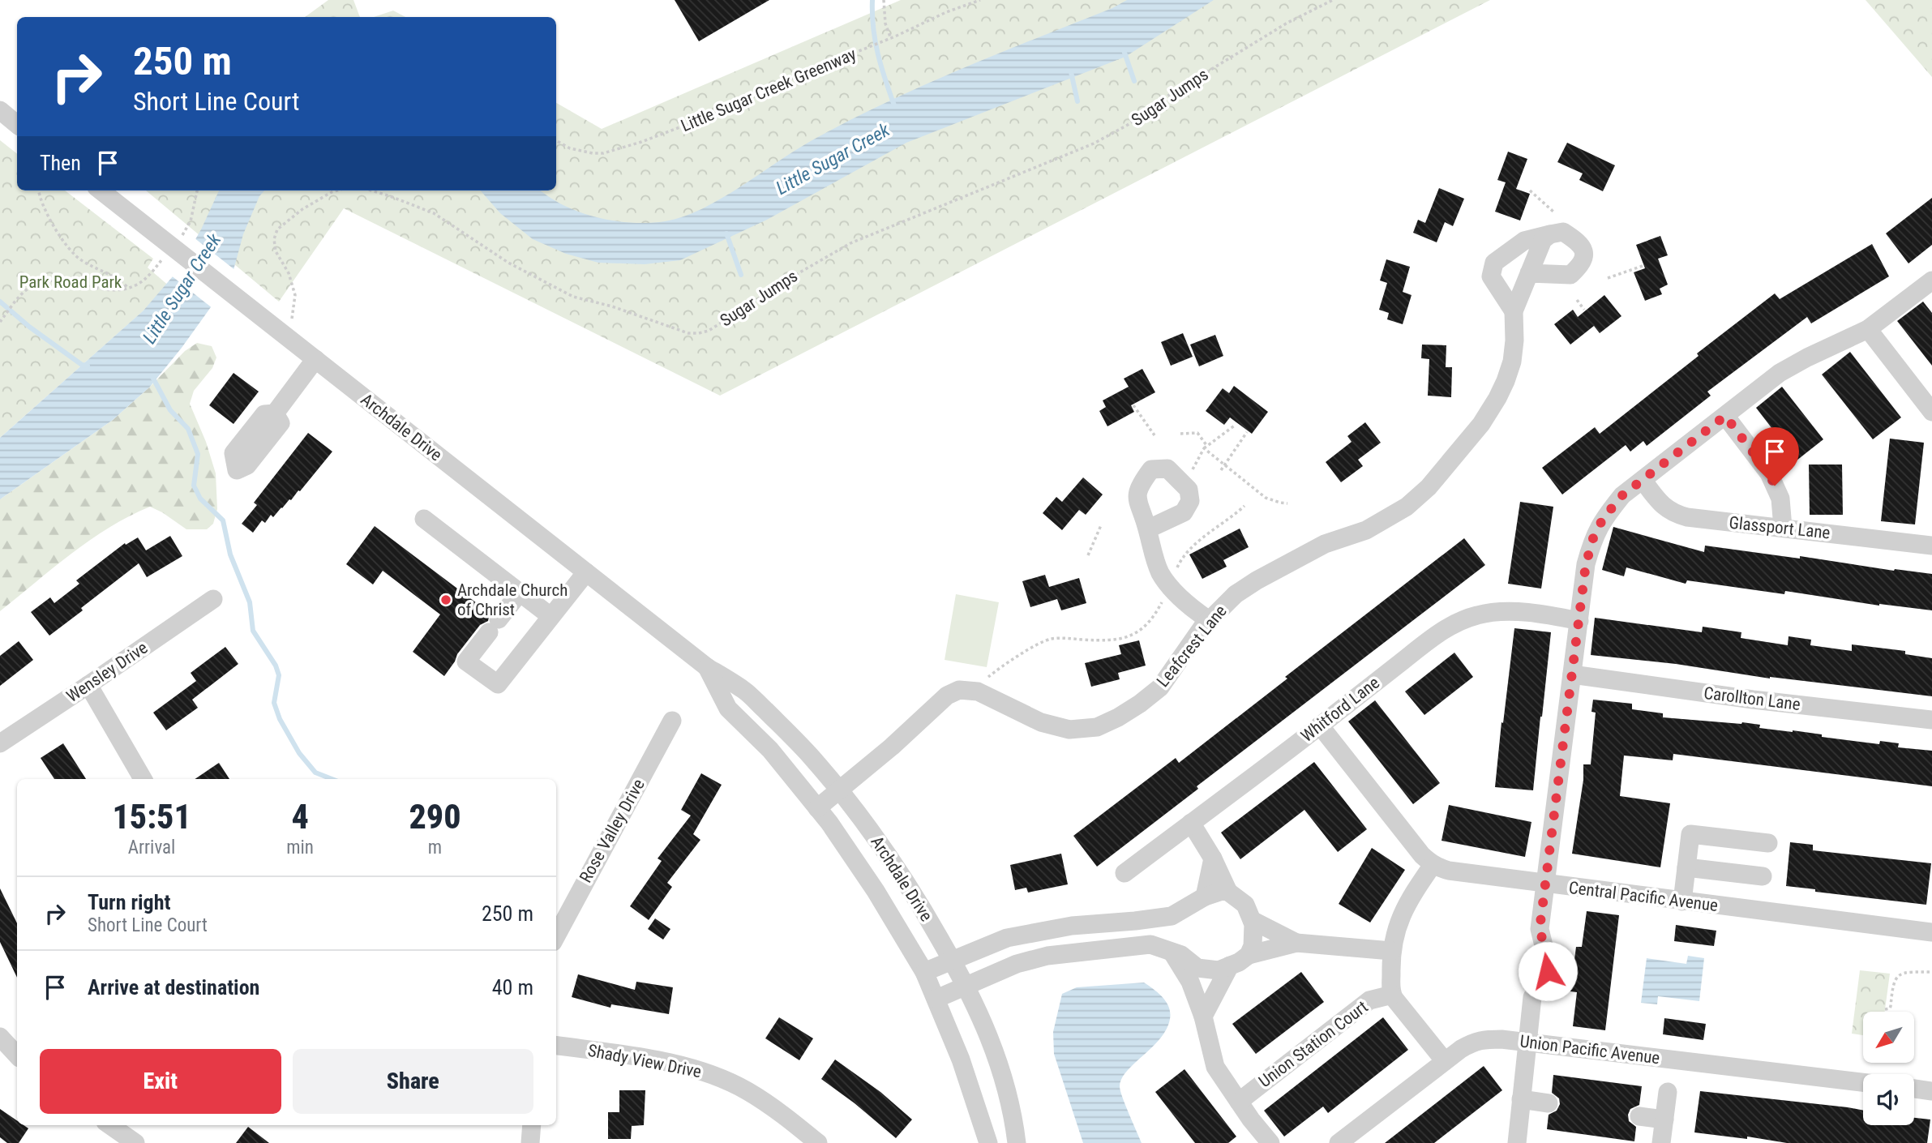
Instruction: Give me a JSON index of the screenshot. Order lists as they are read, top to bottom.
{
  "streets": {
    "street": [
      "Archdale Drive",
      "Glassport Lane",
      "Leafcrest Lane",
      "Wensley Drive",
      "Carollton Lane",
      "Whitford Lane",
      "Rose Valley Drive",
      "Central Pacific Avenue",
      "Union Station Court",
      "Union Pacific Avenue",
      "Shady View Drive"
    ],
    "path": ["Little Sugar Creek Greenway", "Sugar Jumps"]
  },
  "crossings": [
    ["Sugar Jumps", "Archdale Drive"],
    ["Archdale Drive", "Leafcrest Lane"]
  ],
  "water": ["Little Sugar Creek"],
  "parks": ["Park Road Park"],
  "places": ["Archdale Church of Christ"],
  "north": "bottom left",
  "page": {
    "turn": ["250 m", "Short Line Court"],
    "then": "Then",
    "eta": [
      "15:51",
      "Arrival",
      "4",
      "min",
      "290",
      "m"
    ],
    "list": [
      {
        "name": "Turn right",
        "note": "Short Line Court",
        "value": "250 m"
      },
      {
        "name": "Arrive at destination",
        "value": "40 m"
      }
    ],
    "buttons": ["Exit", "Share"]
  }
}
